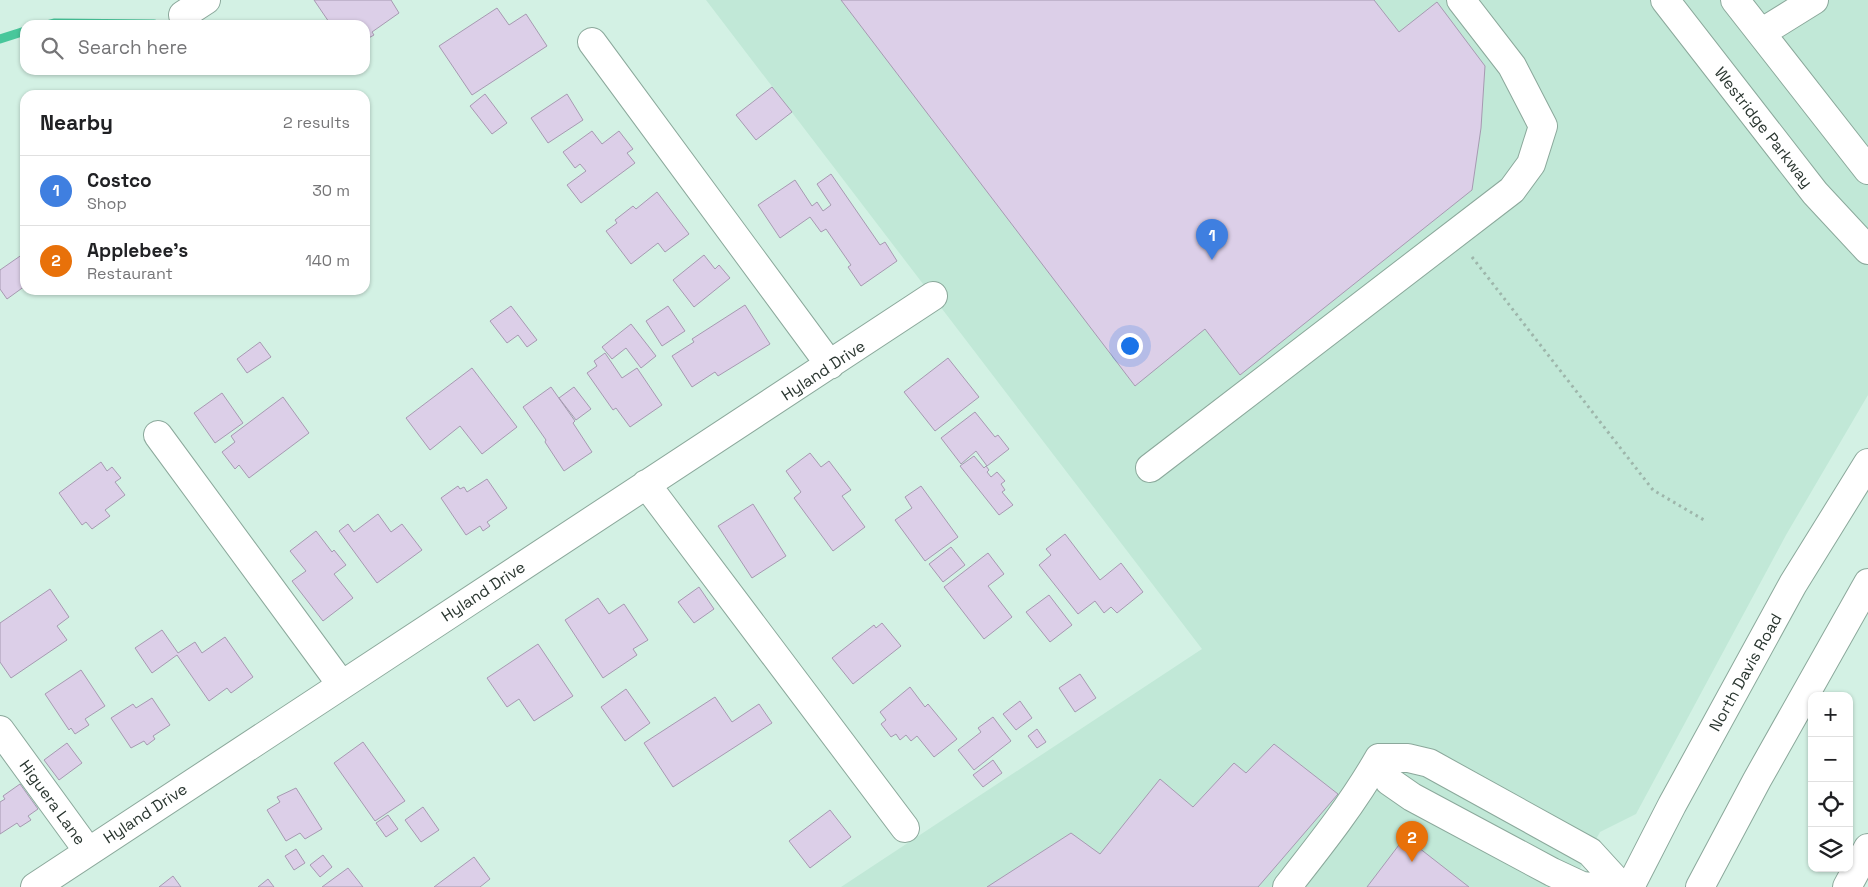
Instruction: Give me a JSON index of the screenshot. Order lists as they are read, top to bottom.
{
  "streets": {
    "main road": [
      "Westridge Parkway",
      "Hyland Drive",
      "North Davis Road",
      "Higuera Lane"
    ]
  },
  "crossings": [
    ["Hyland Drive", "Higuera Lane"]
  ],
  "page": {
    "search": "Search here",
    "heading": ["Nearby", "2 results"],
    "list": [
      {
        "mark": "1",
        "name": "Costco",
        "note": "Shop",
        "value": "30 m"
      },
      {
        "mark": "2",
        "name": "Applebee's",
        "note": "Restaurant",
        "value": "140 m"
      }
    ],
    "pins": ["1", "2"],
    "map_buttons": ["+", "−"]
  }
}
